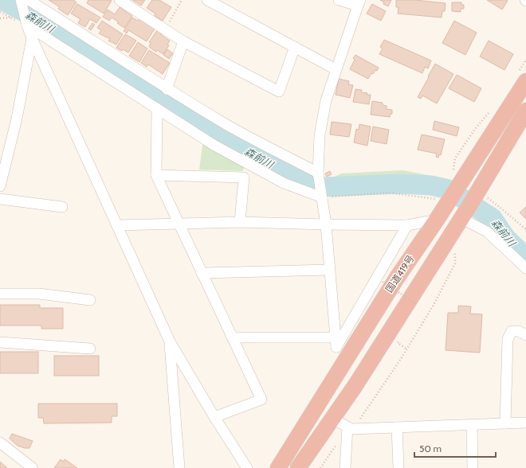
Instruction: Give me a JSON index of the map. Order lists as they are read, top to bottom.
{
  "streets": {
    "highway": ["国道419号"]
  },
  "water": ["森前川"],
  "scale_bar": "50 m"
}
